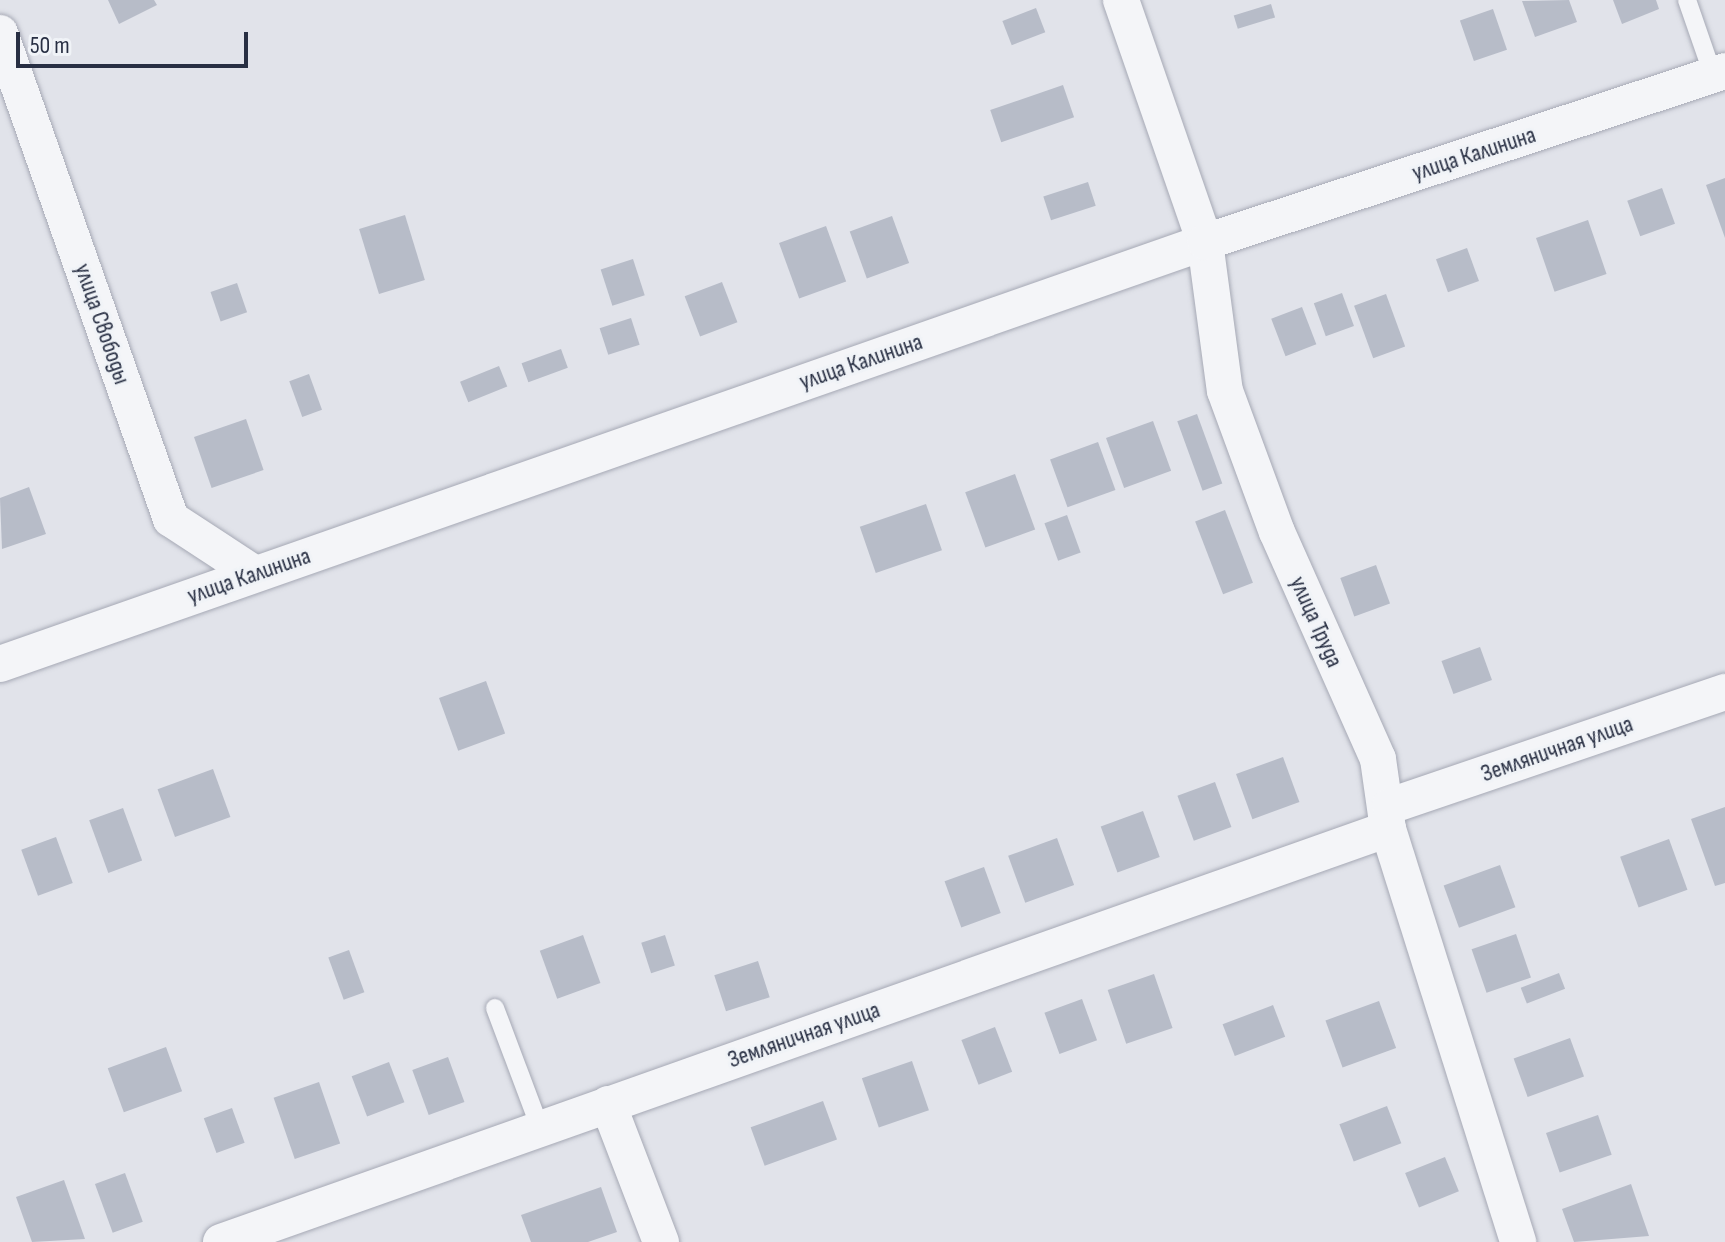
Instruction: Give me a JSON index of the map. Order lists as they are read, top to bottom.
{
  "streets": {
    "street": [
      "улица Калинина",
      "улица Свободы",
      "улица Труда",
      "Земляничная улица"
    ]
  },
  "crossings": [
    ["улица Калинина", "улица Свободы"],
    ["улица Калинина", "улица Труда"],
    ["улица Труда", "Земляничная улица"]
  ],
  "scale_bar": "50 m"
}
